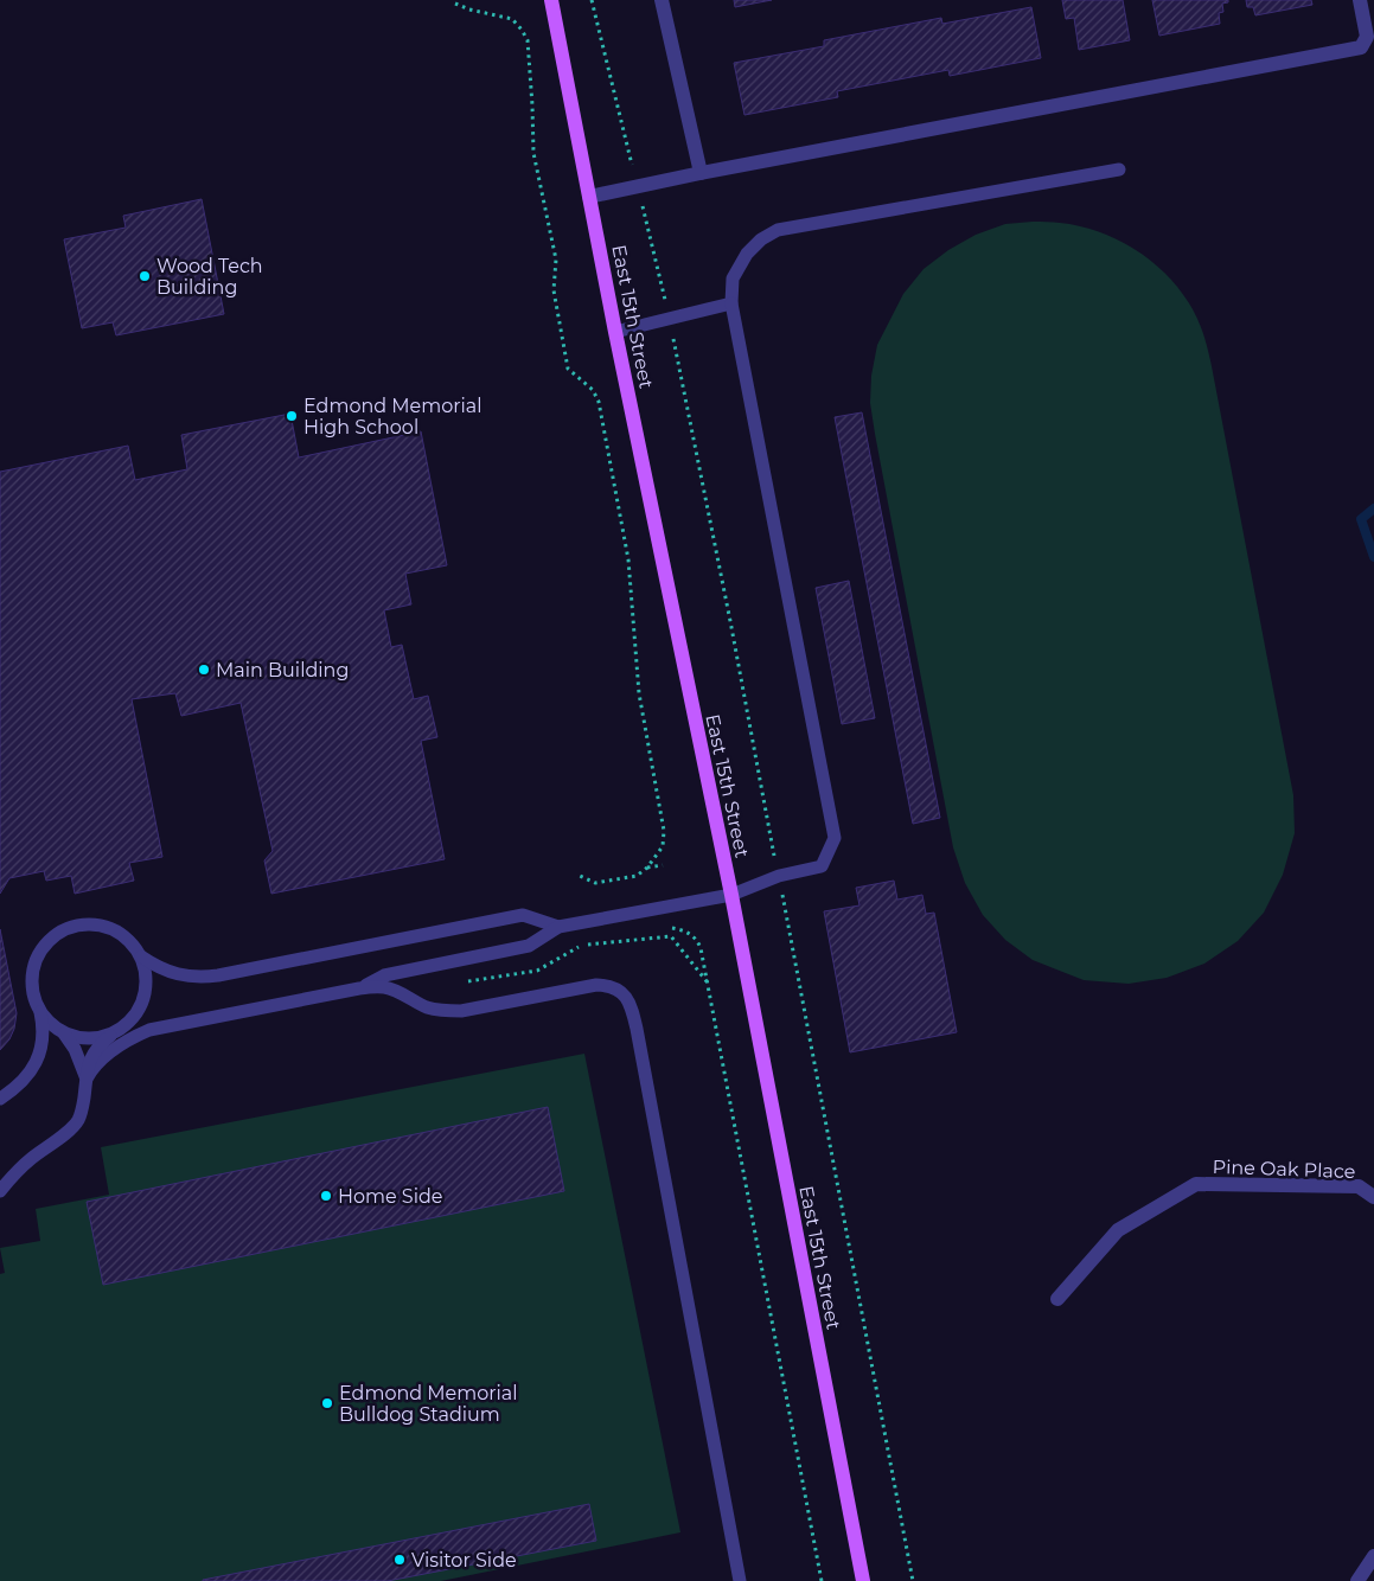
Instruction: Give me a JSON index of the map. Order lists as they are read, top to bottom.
{
  "streets": {
    "main road": ["East 15th Street"],
    "street": ["Pine Oak Place"]
  },
  "places": [
    "Wood Tech Building",
    "Edmond Memorial High School",
    "Main Building",
    "Home Side",
    "Edmond Memorial Bulldog Stadium",
    "Visitor Side"
  ]
}
